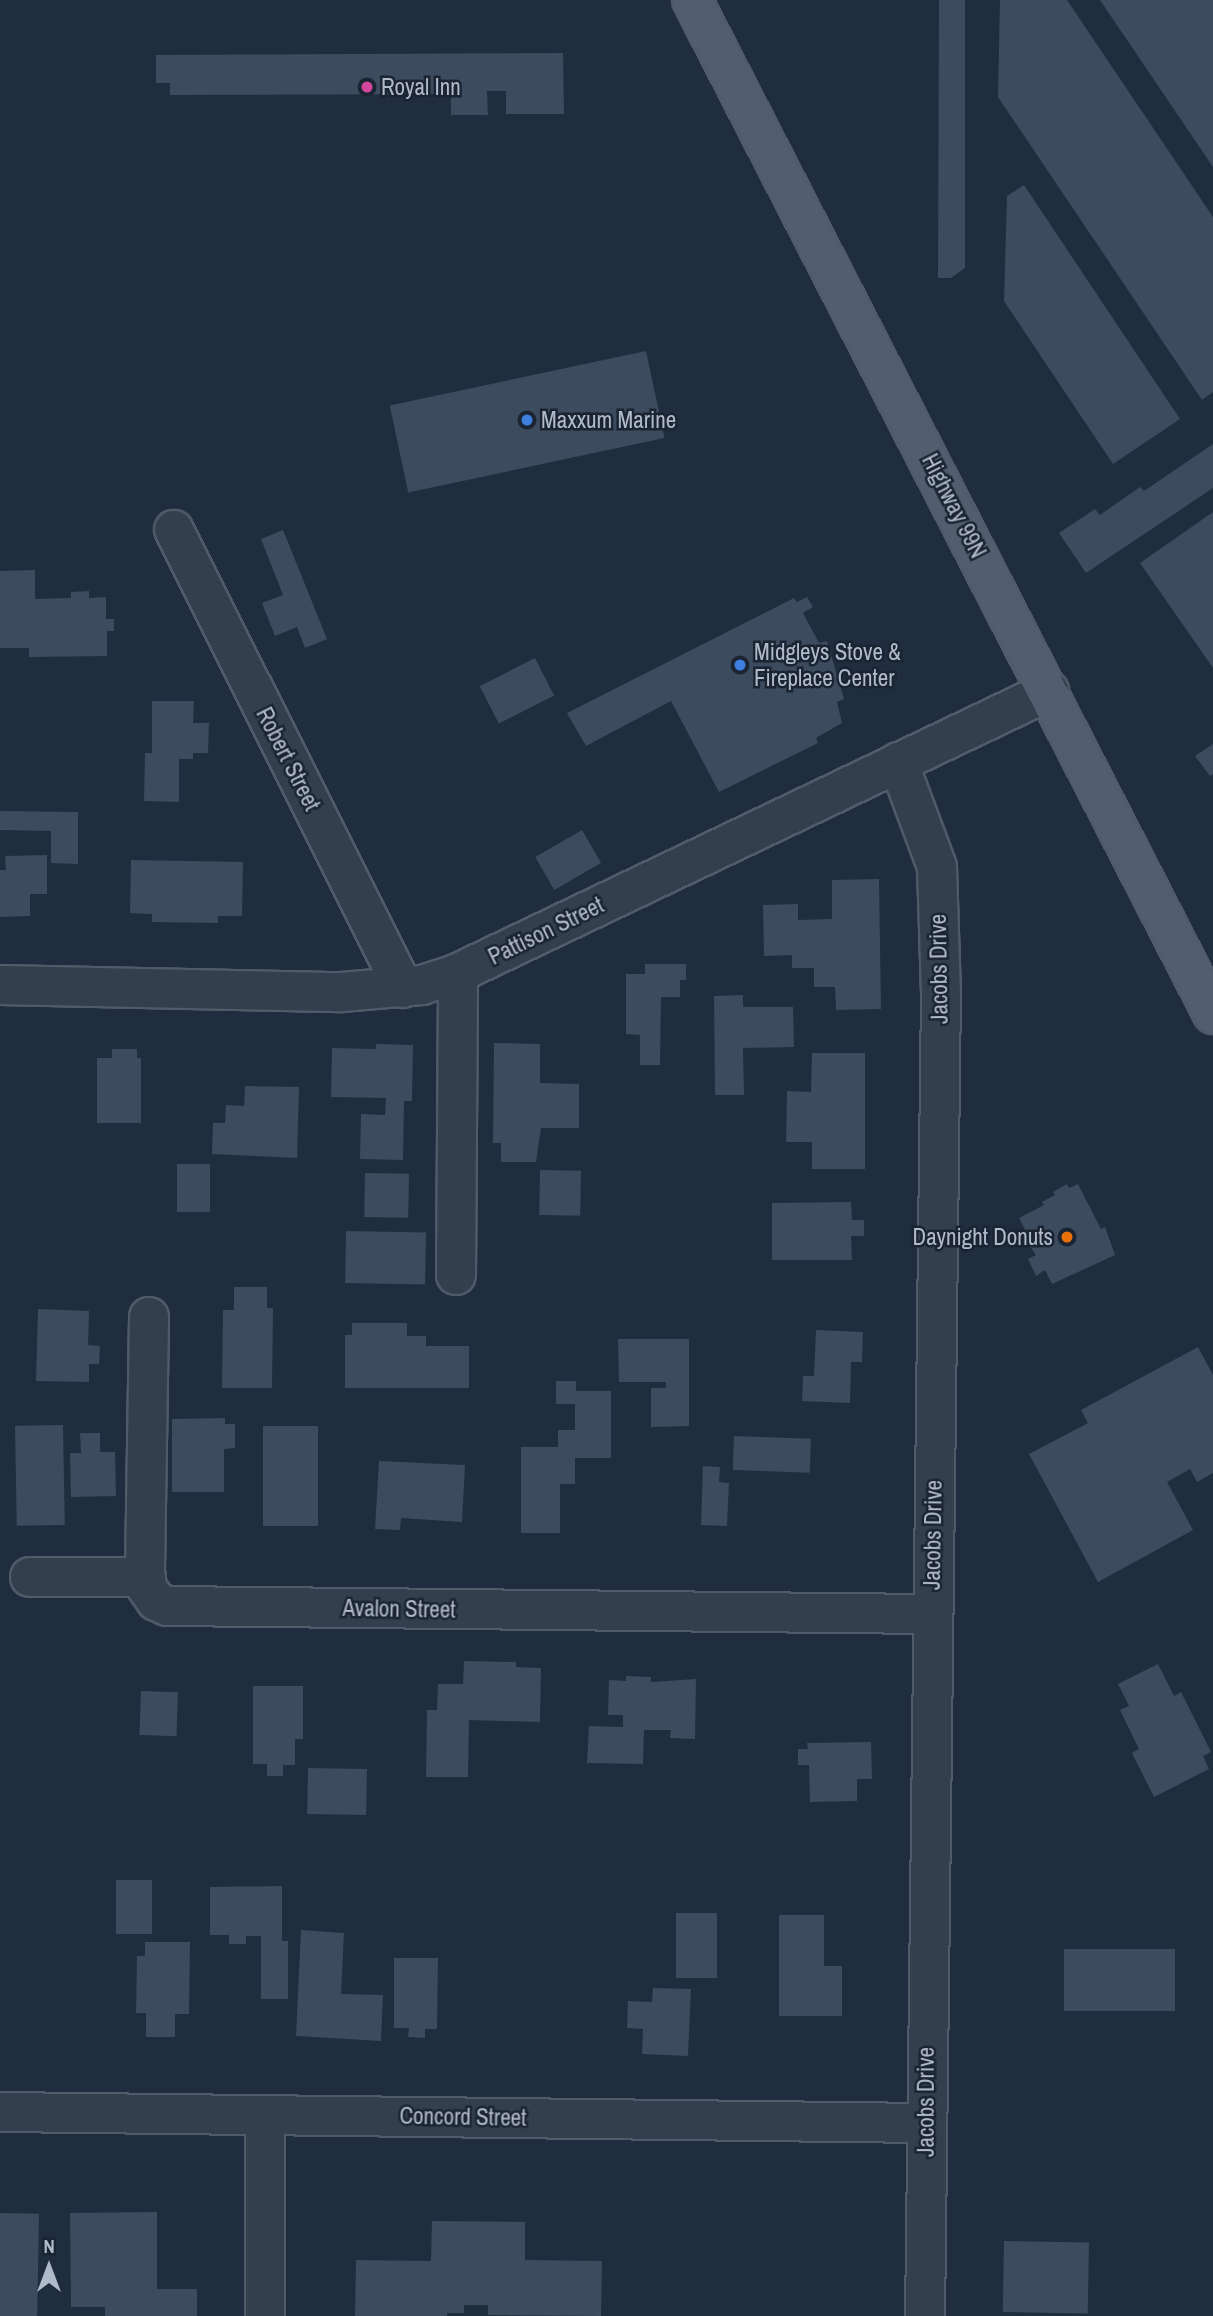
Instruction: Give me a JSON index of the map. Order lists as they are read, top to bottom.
{
  "streets": {
    "main road": ["Highway 99N"],
    "street": [
      "Robert Street",
      "Pattison Street",
      "Jacobs Drive",
      "Avalon Street",
      "Concord Street"
    ]
  },
  "crossings": [
    ["Highway 99N", "Pattison Street"],
    ["Robert Street", "Pattison Street"],
    ["Pattison Street", "Jacobs Drive"],
    ["Jacobs Drive", "Avalon Street"],
    ["Jacobs Drive", "Concord Street"]
  ],
  "places": [
    "Royal Inn",
    "Maxxum Marine",
    "Midgleys Stove & Fireplace Center",
    "Daynight Donuts"
  ],
  "north": "top"
}
